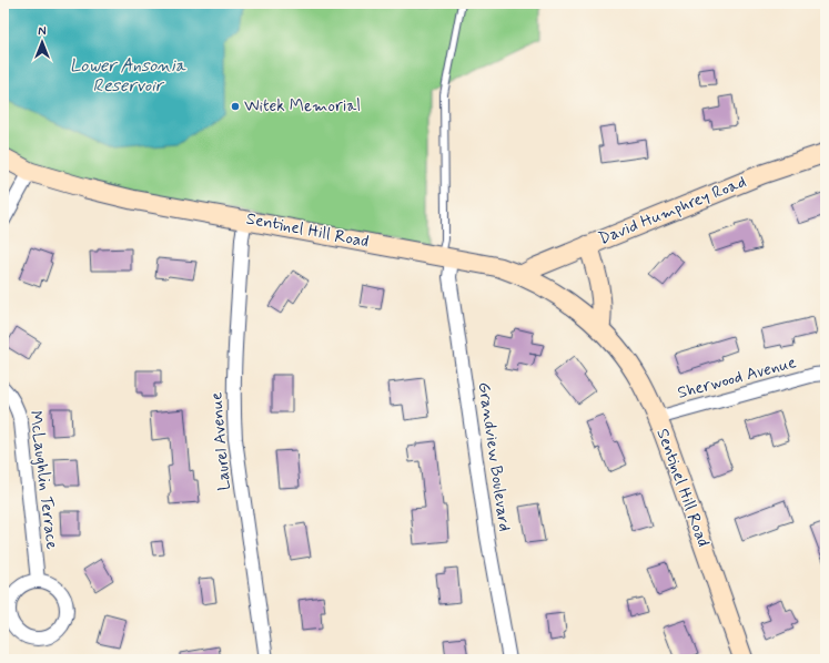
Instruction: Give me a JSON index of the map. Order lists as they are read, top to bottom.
{
  "streets": {
    "main road": ["David Humphrey Road", "Sentinel Hill Road"],
    "street": [
      "Sherwood Avenue",
      "Laurel Avenue",
      "Grandview Boulevard",
      "McLaughlin Terrace"
    ]
  },
  "crossings": [
    ["David Humphrey Road", "Sentinel Hill Road"],
    ["Sentinel Hill Road", "Sherwood Avenue"],
    ["Sentinel Hill Road", "Laurel Avenue"],
    ["Sentinel Hill Road", "Grandview Boulevard"]
  ],
  "water": ["Lower Ansonia Reservoir"],
  "places": ["Witek Memorial"],
  "north": "top"
}
